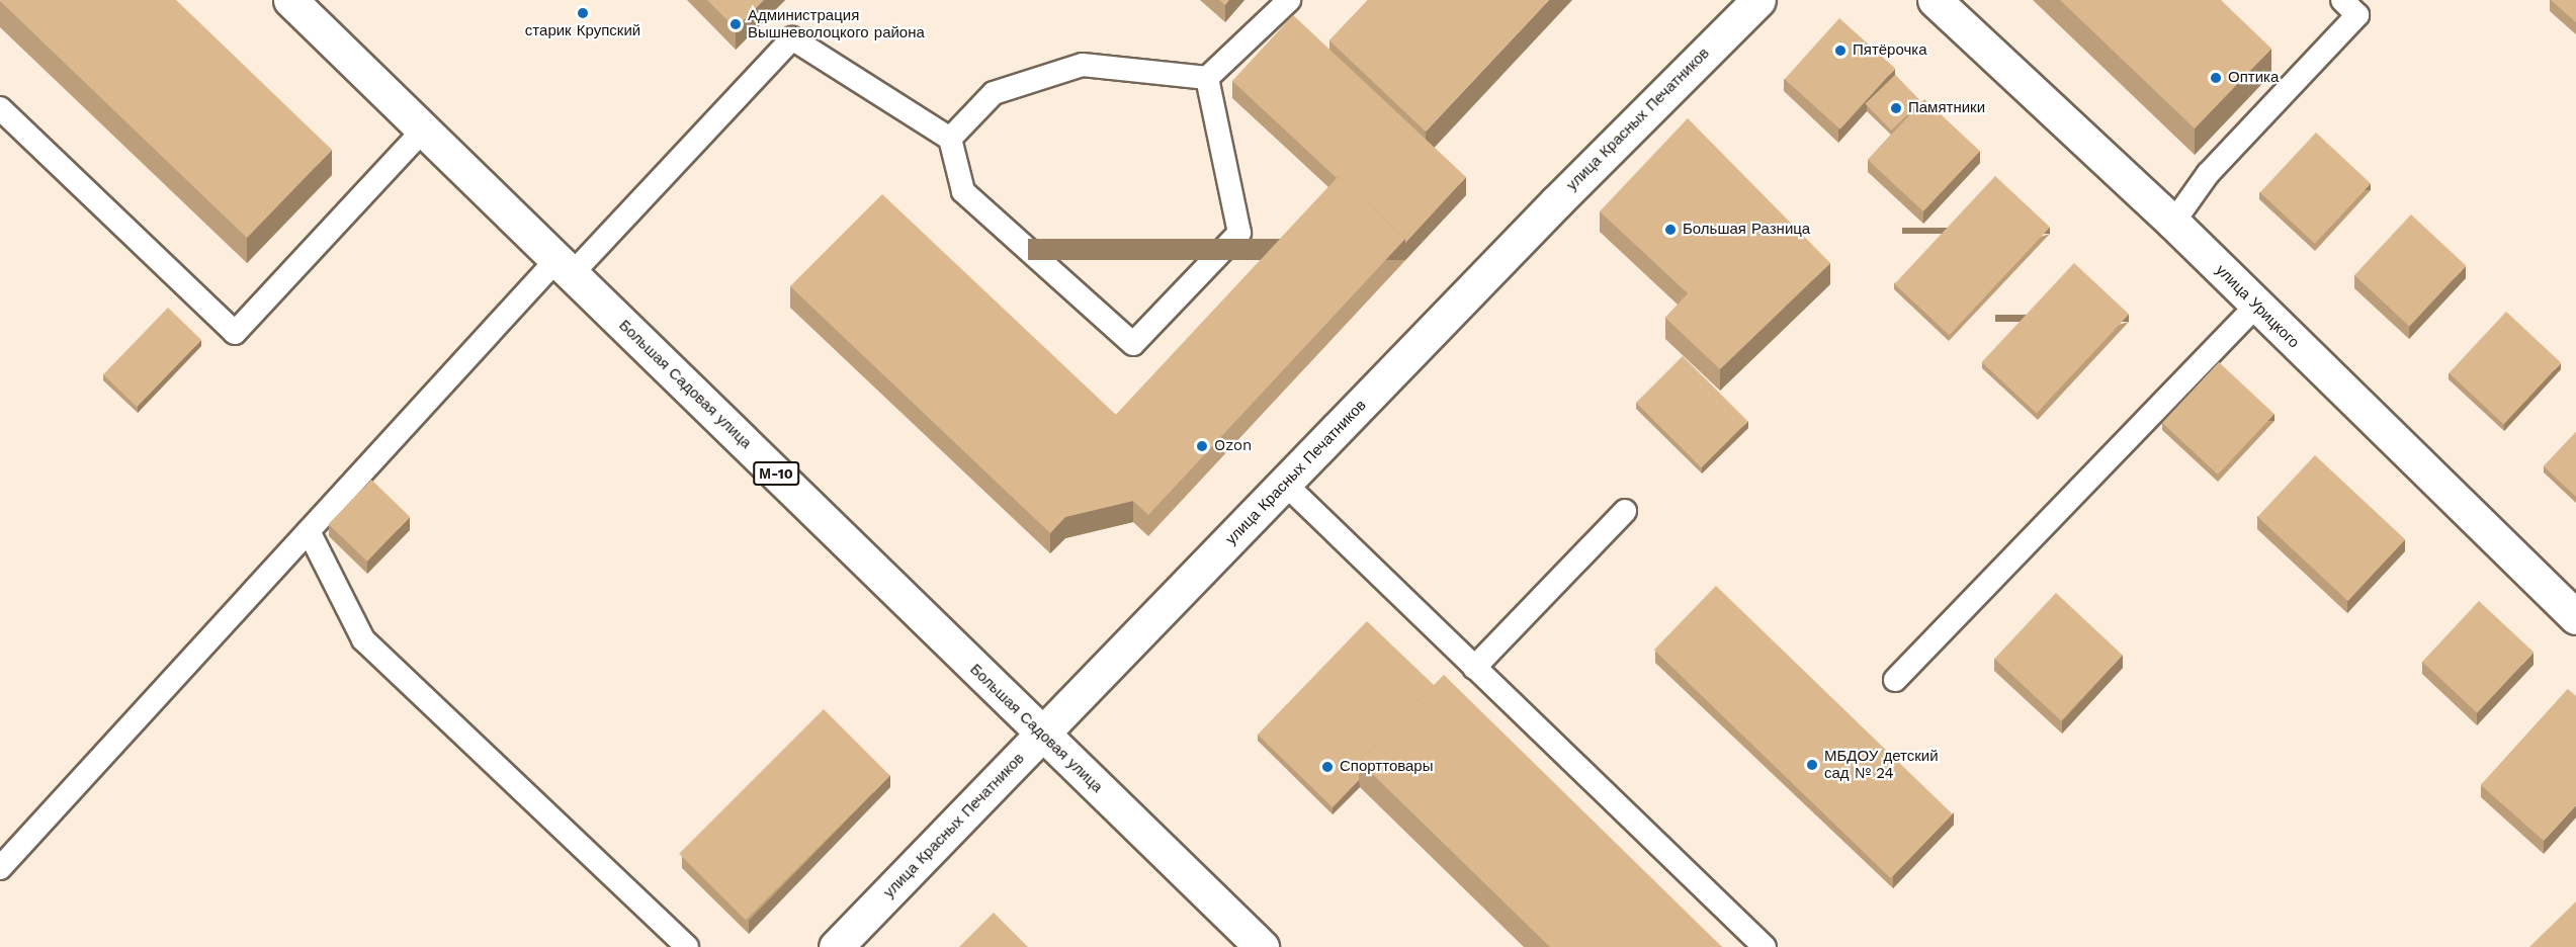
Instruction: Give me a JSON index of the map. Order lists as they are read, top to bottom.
{
  "streets": {
    "main road": [
      "улица Красных Печатников",
      "улица Урицкого",
      "Большая Садовая улица",
      "М-10"
    ]
  },
  "crossings": [
    ["улица Красных Печатников", "Большая Садовая улица"]
  ],
  "places": [
    "старик Крупский",
    "Администрация Вышневолоцкого района",
    "Пятёрочка",
    "Оптика",
    "Памятники",
    "Большая Разница",
    "Ozon",
    "МБДОУ детский сад № 24",
    "Спорттовары"
  ]
}
